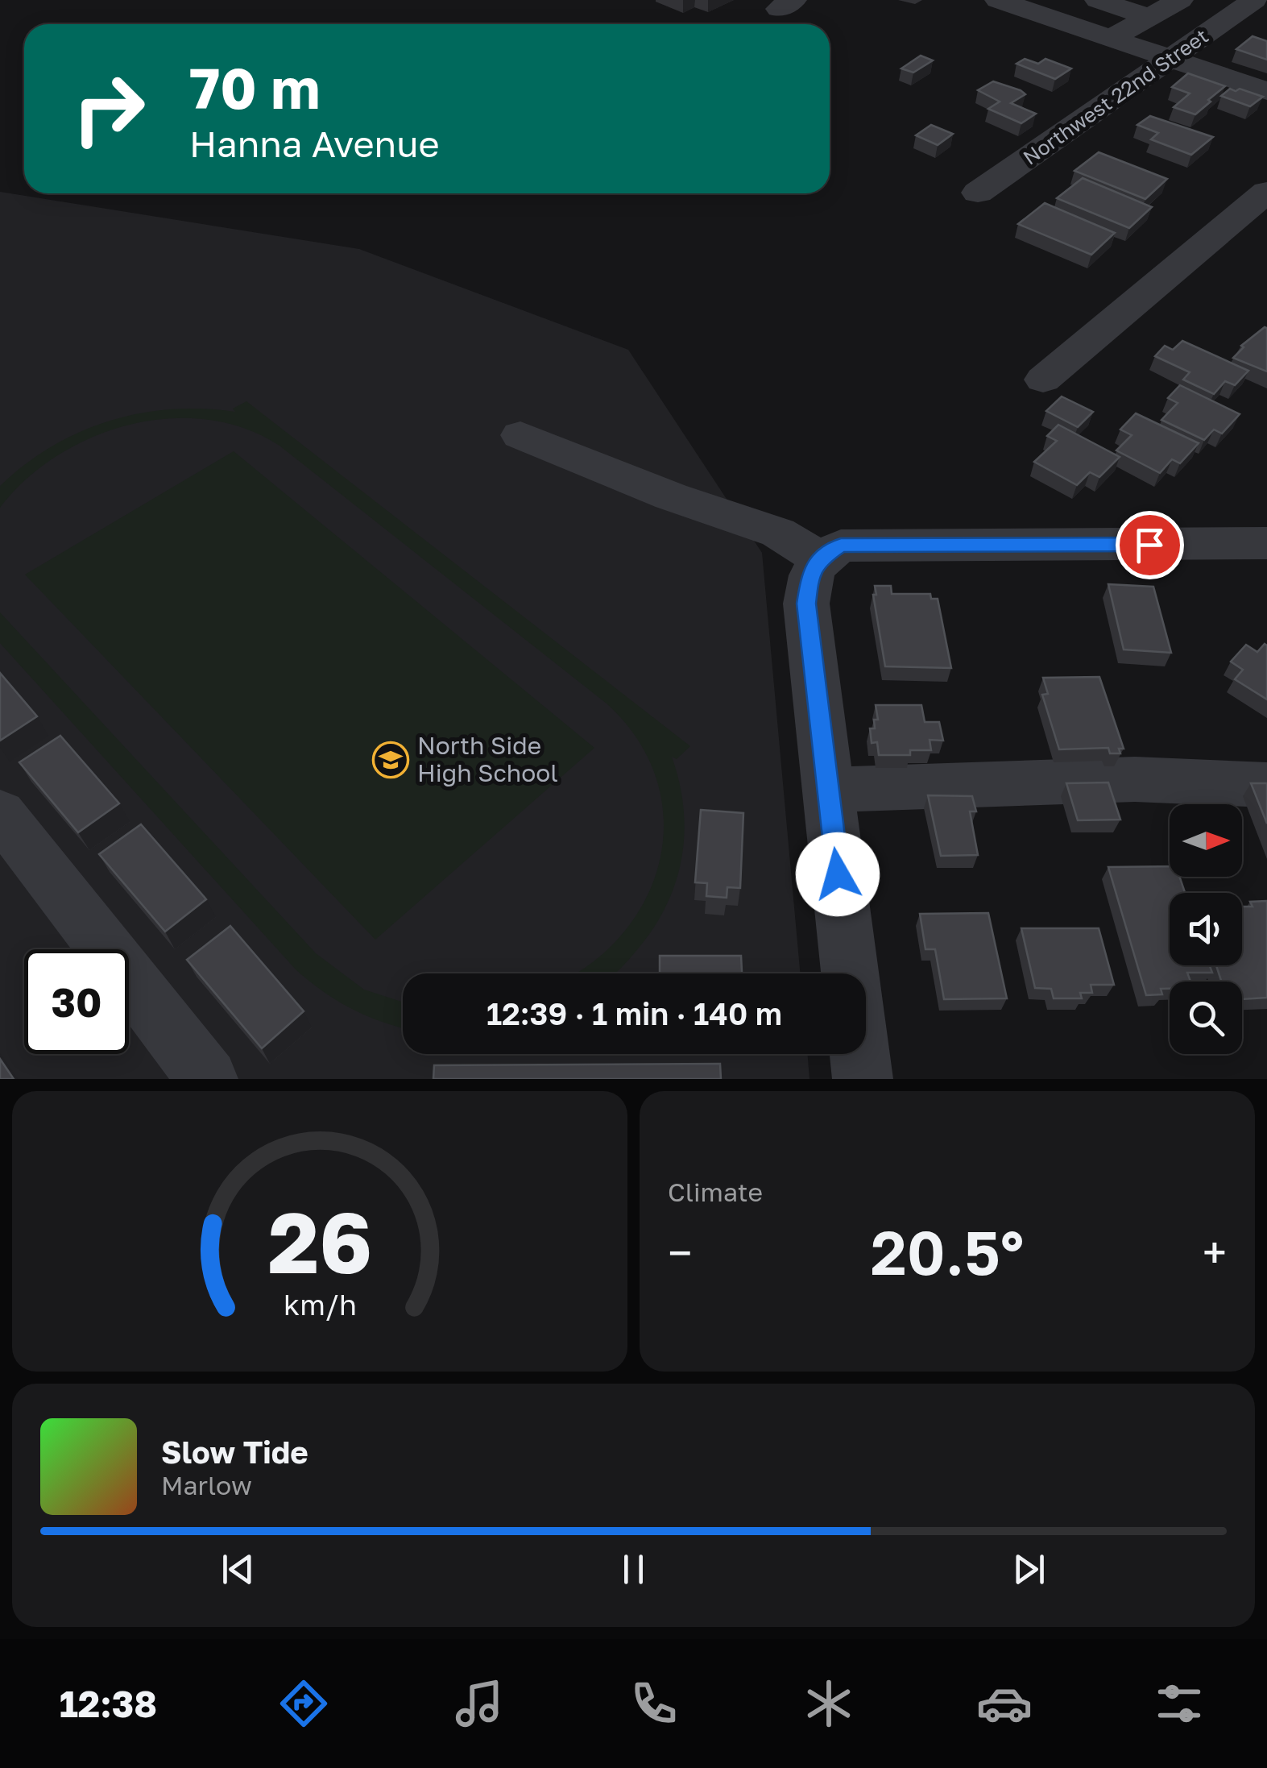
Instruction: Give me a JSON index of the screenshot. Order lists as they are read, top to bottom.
{
  "streets": {
    "street": ["Northwest 22nd Street"]
  },
  "places": {
    "school or university": ["North Side High School"]
  },
  "north": "right",
  "page": {
    "turn": ["70 m", "Hanna Avenue"],
    "limit": "30",
    "trip": "12:39 · 1 min · 140 m",
    "tile": "Climate",
    "heat": ["−", "20.5°", "+"],
    "song": ["Slow Tide", "Marlow"],
    "tabs": "12:38",
    "gauge": ["26", "km/h"]
  }
}
